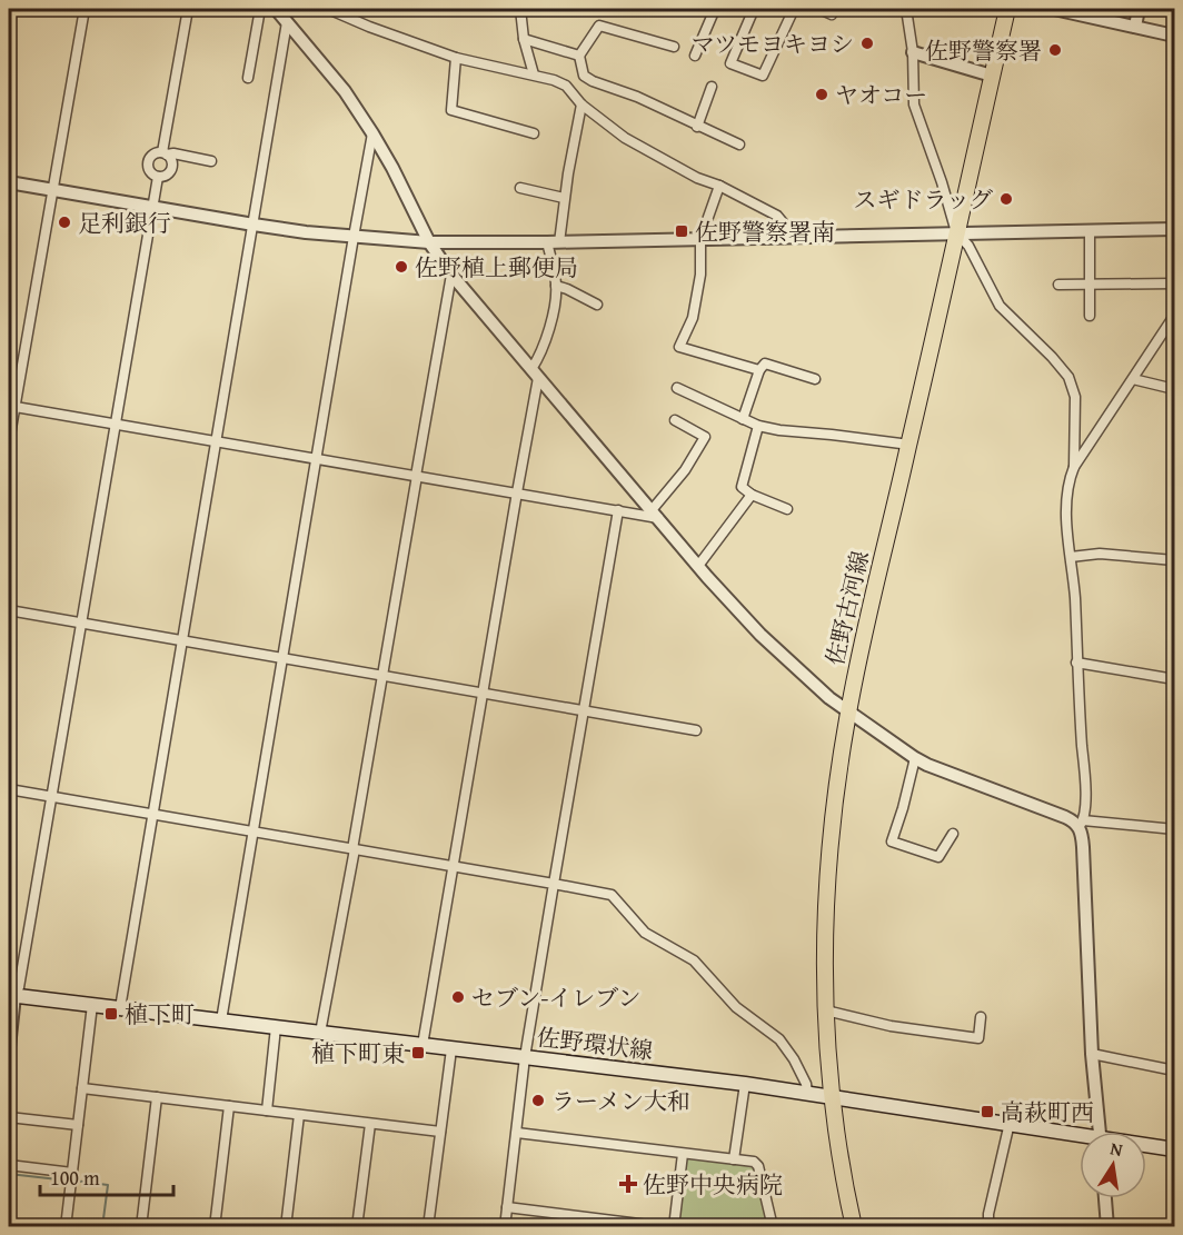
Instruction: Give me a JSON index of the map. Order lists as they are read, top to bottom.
{
  "streets": {
    "main road": ["佐野古河線", "佐野環状線"]
  },
  "crossings": [
    ["佐野古河線", "佐野環状線"]
  ],
  "places": {
    "other": [
      "マツモヨキヨシ",
      "佐野警察署",
      "ヤオコー",
      "スギドラッグ",
      "足利銀行",
      "佐野植上郵便局",
      "セブン-イレブン",
      "ラーメン大和"
    ],
    "transit": [
      "佐野警察署南",
      "植下町",
      "植下町東",
      "高萩町西"
    ],
    "health": ["佐野中央病院"]
  },
  "scale_bar": "100 m",
  "north": "top"
}
